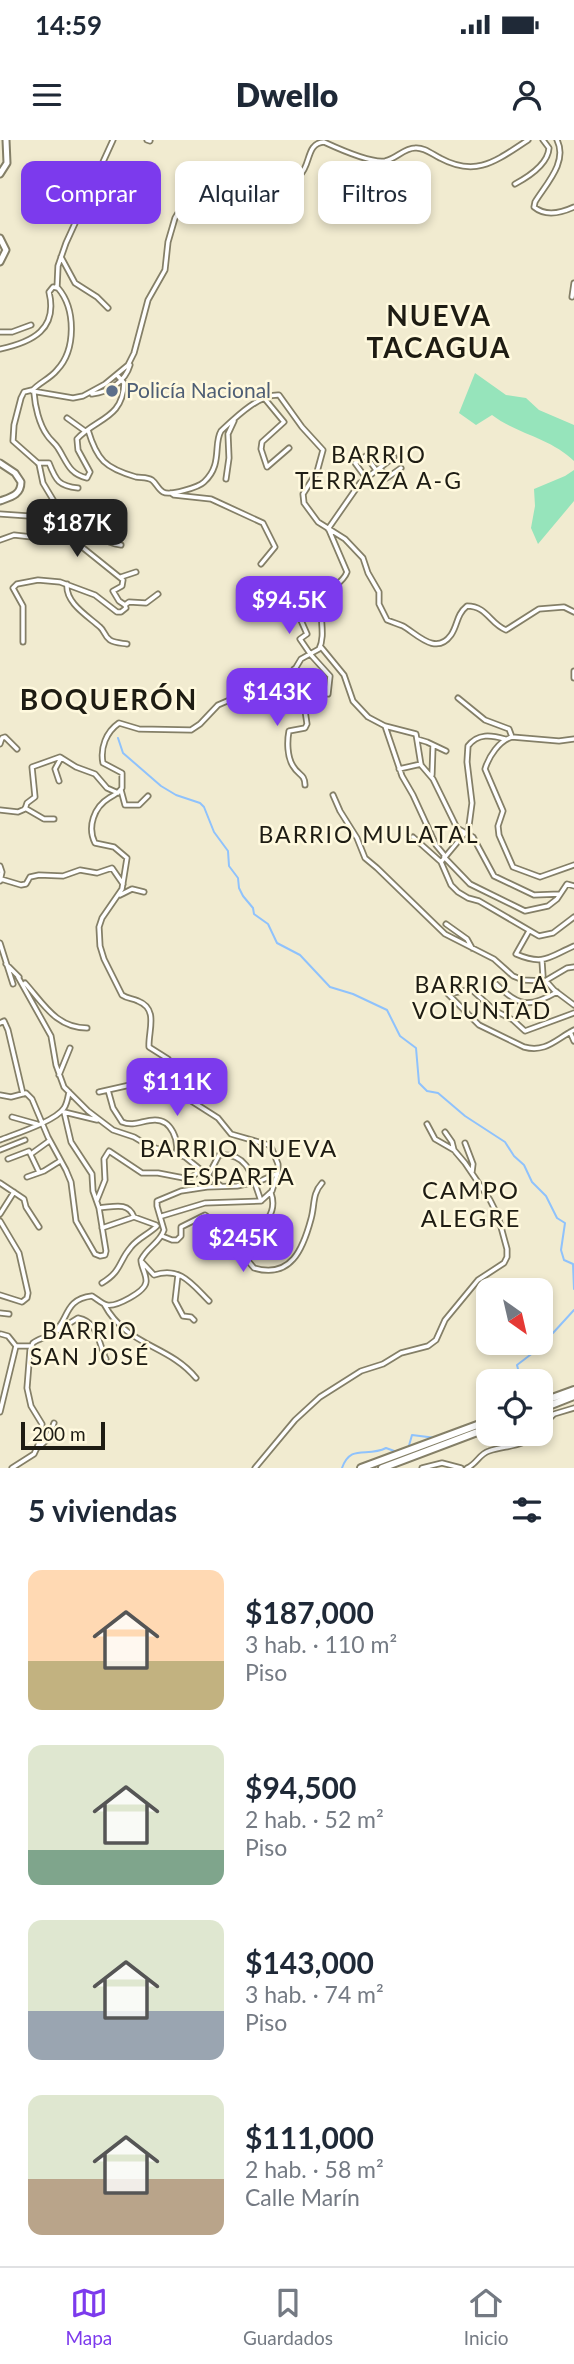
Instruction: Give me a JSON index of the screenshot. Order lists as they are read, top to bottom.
{
  "districts": [
    "NUEVA TACAGUA",
    "BARRIO TERRAZA A-G",
    "BOQUERÓN",
    "BARRIO MULATAL",
    "BARRIO LA VOLUNTAD",
    "BARRIO NUEVA ESPARTA",
    "CAMPO ALEGRE",
    "BARRIO SAN JOSÉ"
  ],
  "places": ["Policía Nacional"],
  "scale_bar": "200 m",
  "north": "bottom right",
  "page": {
    "status": "14:59",
    "header": "Dwello",
    "chip": ["Comprar", "Alquilar", "Filtros"],
    "price": [
      "$187K",
      "$94.5K",
      "$143K",
      "$111K",
      "$245K"
    ],
    "scale": "200 m",
    "heading": "5 viviendas",
    "list": [
      {
        "name": "$187,000",
        "note": "3 hab. · 110 m² · Piso"
      },
      {
        "name": "$94,500",
        "note": "2 hab. · 52 m² · Piso"
      },
      {
        "name": "$143,000",
        "note": "3 hab. · 74 m² · Piso"
      },
      {
        "name": "$111,000",
        "note": "2 hab. · 58 m² · Calle Marín"
      }
    ],
    "tabs": ["Mapa", "Guardados", "Inicio"]
  }
}
